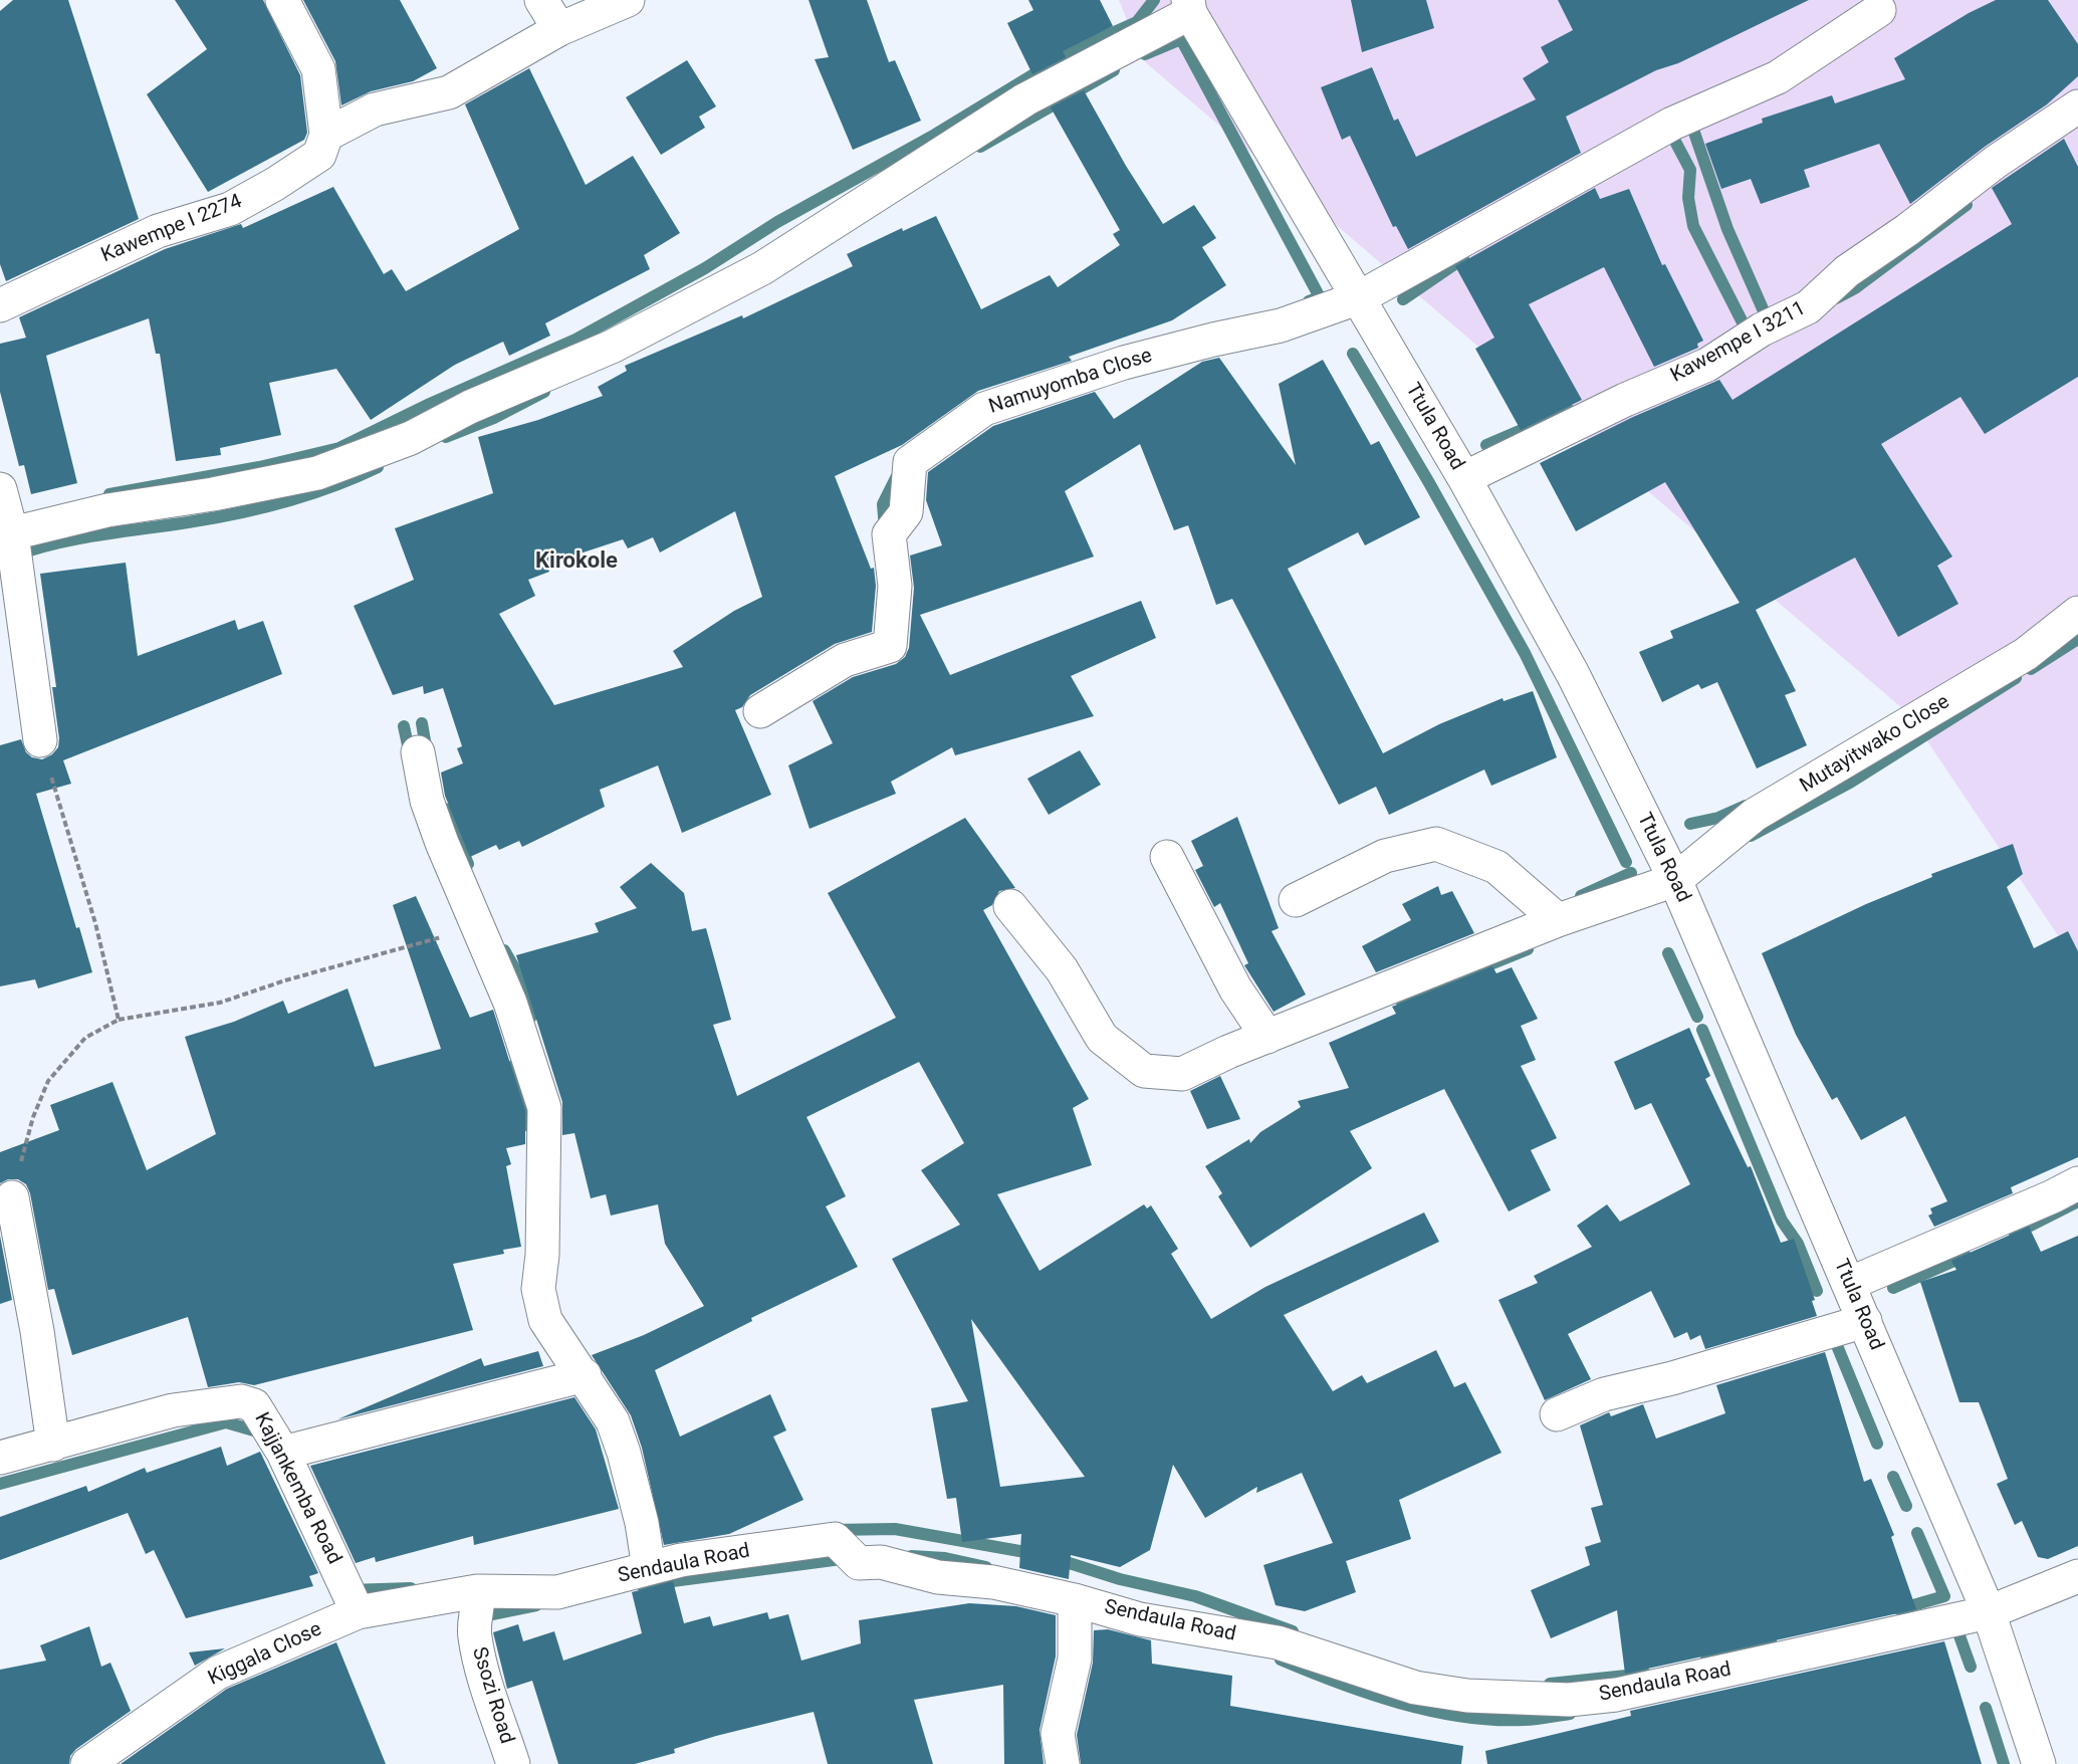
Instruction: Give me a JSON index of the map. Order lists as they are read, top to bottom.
{
  "streets": {
    "street": [
      "Kawempe I 2274",
      "Kawempe I 3211",
      "Namuyomba Close",
      "Ttula Road",
      "Mutayitwako Close",
      "Kajjankemba Road",
      "Sendaula Road",
      "Kiggala Close",
      "Ssozi Road"
    ]
  },
  "crossings": [
    ["Kawempe I 3211", "Ttula Road"],
    ["Namuyomba Close", "Ttula Road"],
    ["Ttula Road", "Mutayitwako Close"],
    ["Ttula Road", "Sendaula Road"],
    ["Kajjankemba Road", "Sendaula Road"],
    ["Kajjankemba Road", "Kiggala Close"],
    ["Sendaula Road", "Kiggala Close"],
    ["Sendaula Road", "Ssozi Road"]
  ],
  "districts": ["Kirokole"]
}
